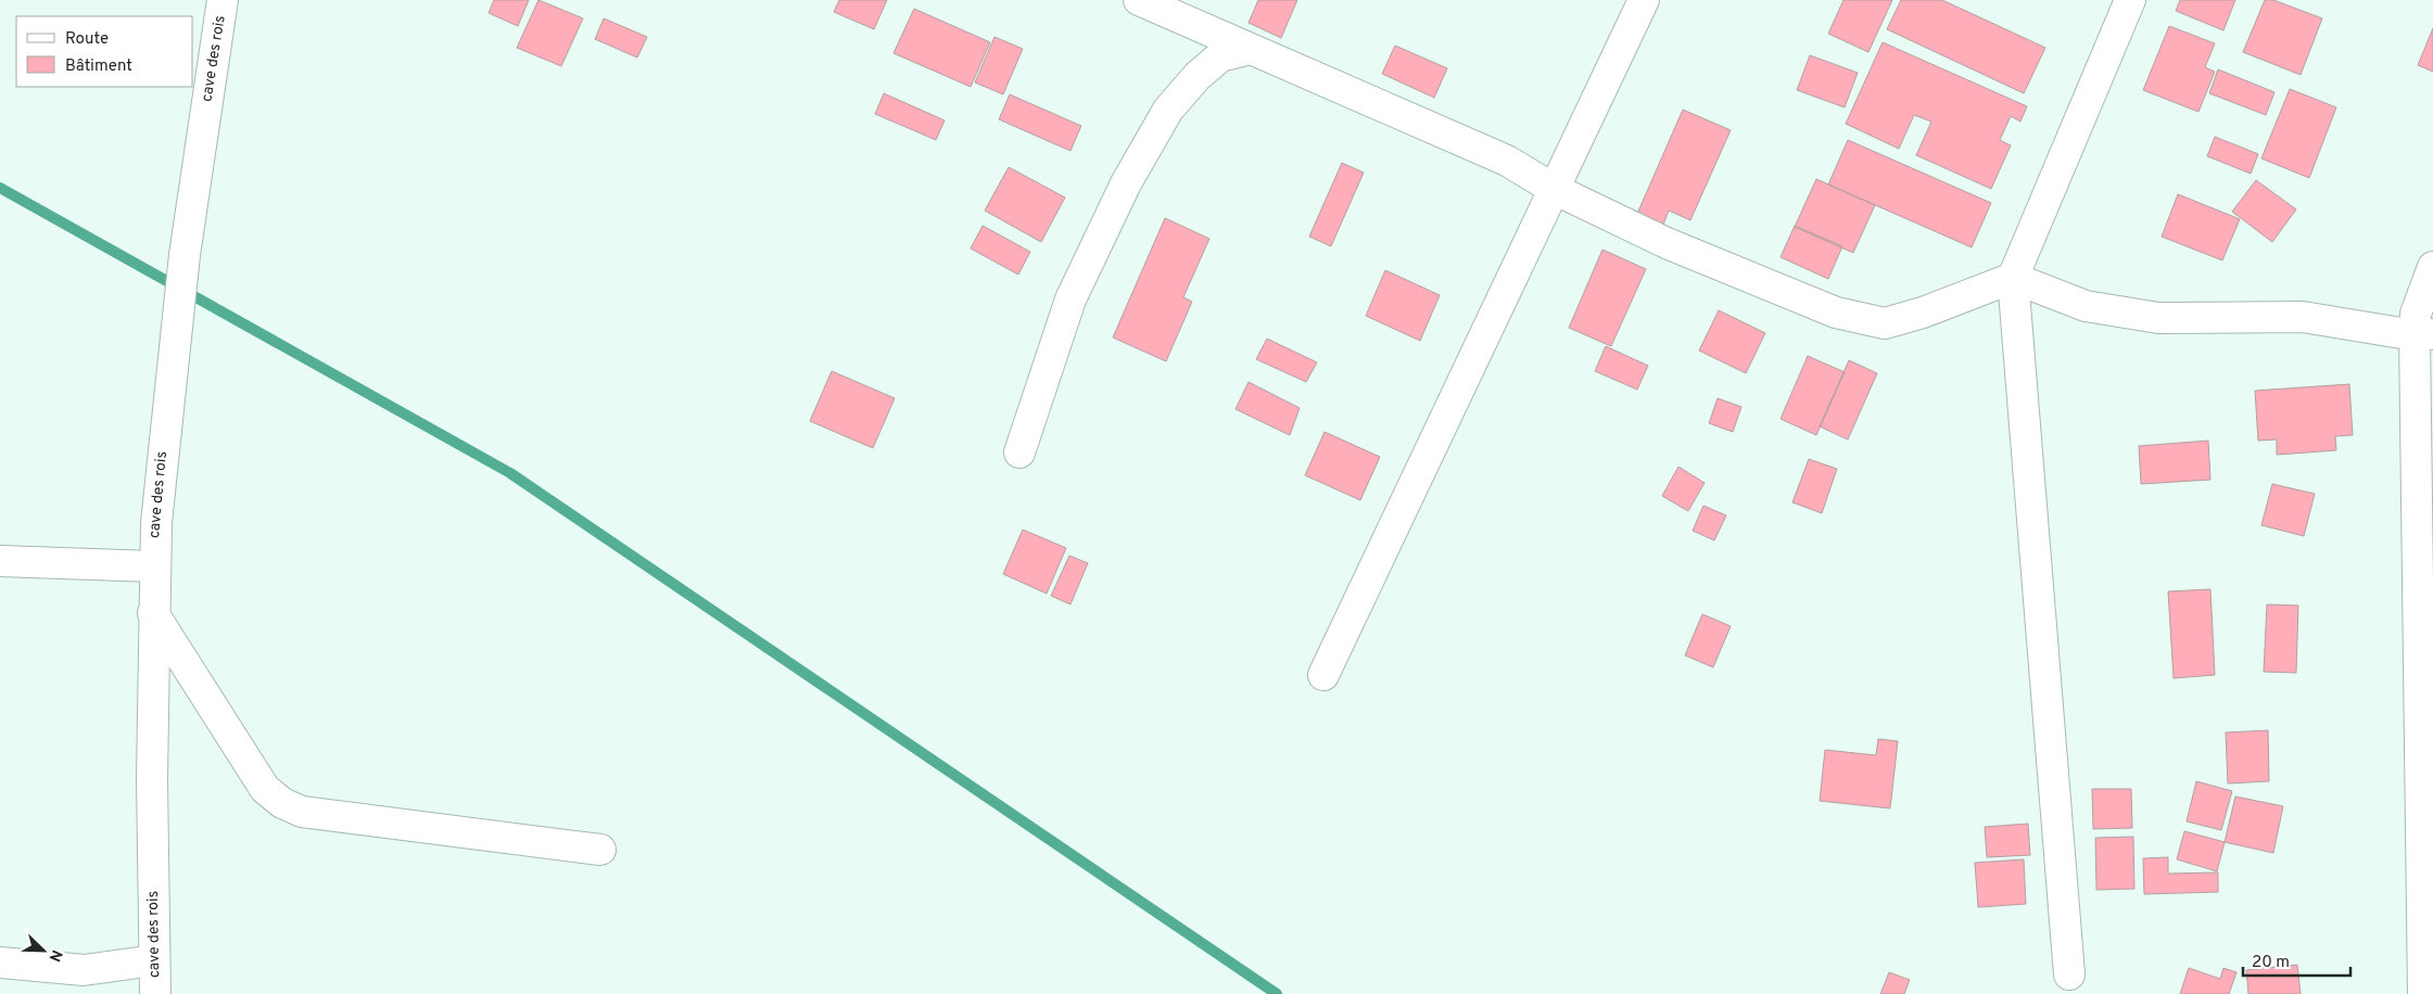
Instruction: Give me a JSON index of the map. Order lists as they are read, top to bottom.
{
  "streets": {
    "street": ["cave des rois"]
  },
  "legend": ["Route", "Bâtiment"],
  "scale_bar": "20 m",
  "north": "bottom right"
}
